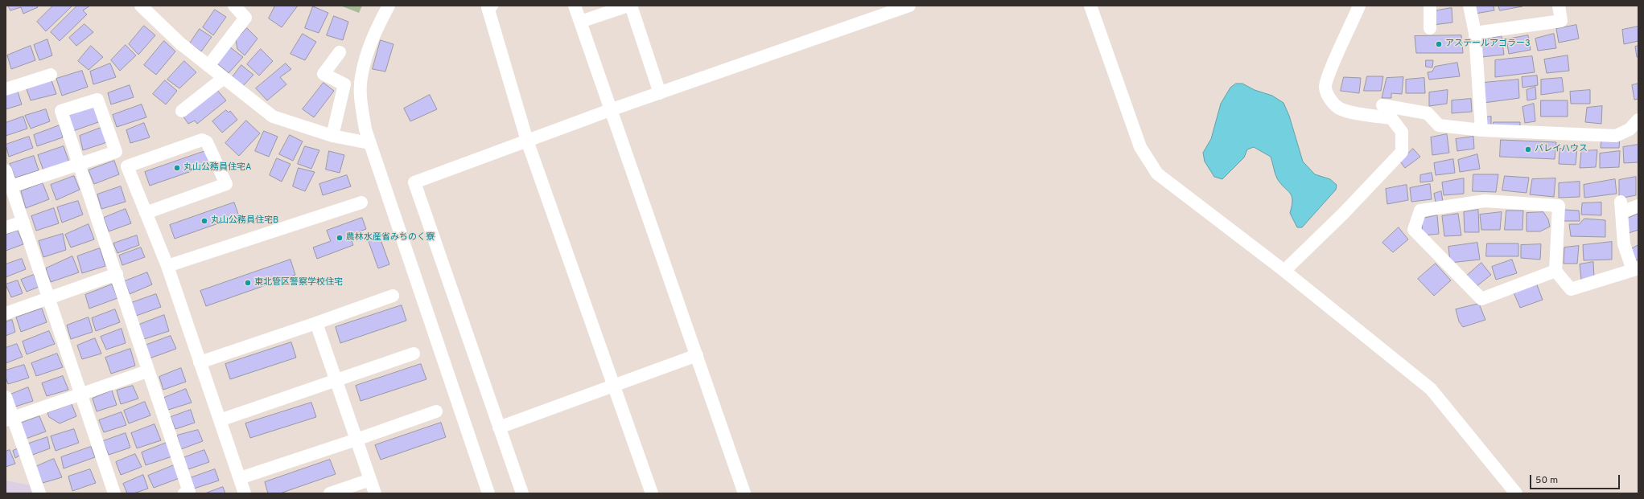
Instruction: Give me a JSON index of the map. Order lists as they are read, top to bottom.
{
  "places": [
    "アステールアゴラー3",
    "バレイハウス",
    "丸山公務員住宅A",
    "丸山公務員住宅B",
    "農林水産省みちのく寮",
    "東北管区警察学校住宅"
  ],
  "scale_bar": "50 m"
}
